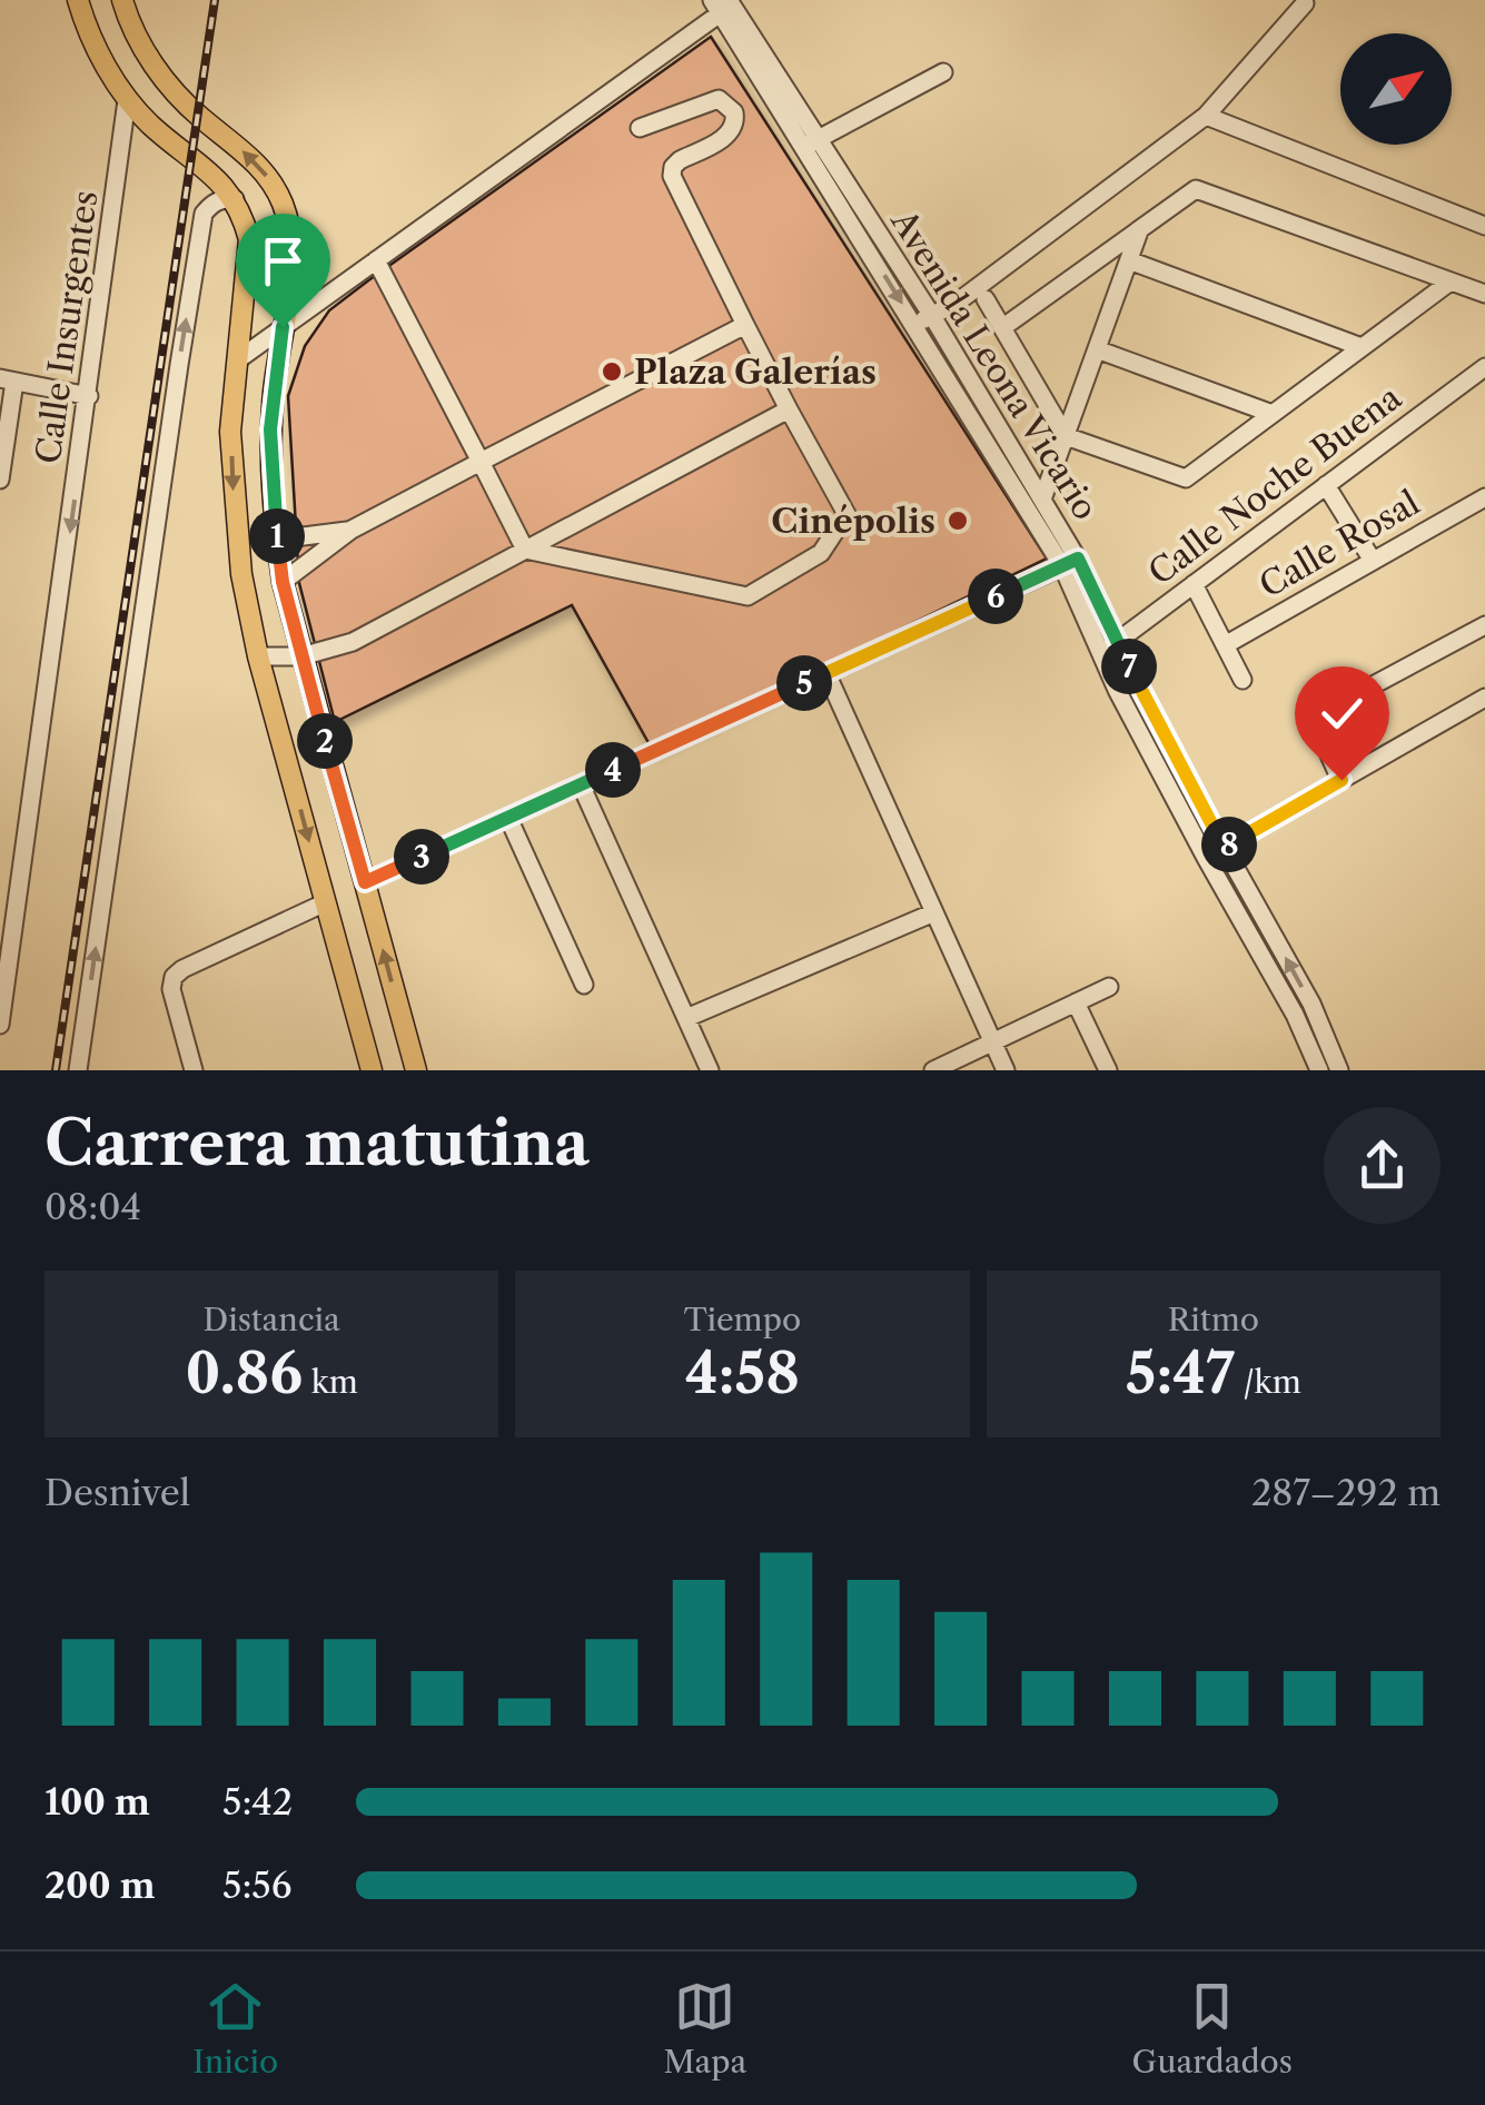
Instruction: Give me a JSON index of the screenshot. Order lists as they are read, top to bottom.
{
  "streets": {
    "street": [
      "Calle Insurgentes",
      "Avenida Leona Vicario",
      "Calle Noche Buena",
      "Calle Rosal"
    ]
  },
  "crossings": [
    ["Avenida Leona Vicario", "Calle Noche Buena"]
  ],
  "places": ["Plaza Galerías", "Cinépolis"],
  "north": "top right",
  "page": {
    "pins": [
      "1",
      "6",
      "7",
      "5",
      "2",
      "4",
      "8",
      "3"
    ],
    "heading": ["Carrera matutina", "08:04"],
    "stats": [
      ["Distancia", "0.86 km"],
      ["Tiempo", "4:58"],
      ["Ritmo", "5:47 /km"]
    ],
    "chart": ["Desnivel", "287–292 m"],
    "list": [
      {
        "name": "100 m",
        "note": "5:42"
      },
      {
        "name": "200 m",
        "note": "5:56"
      }
    ],
    "tabs": ["Inicio", "Mapa", "Guardados"]
  }
}
